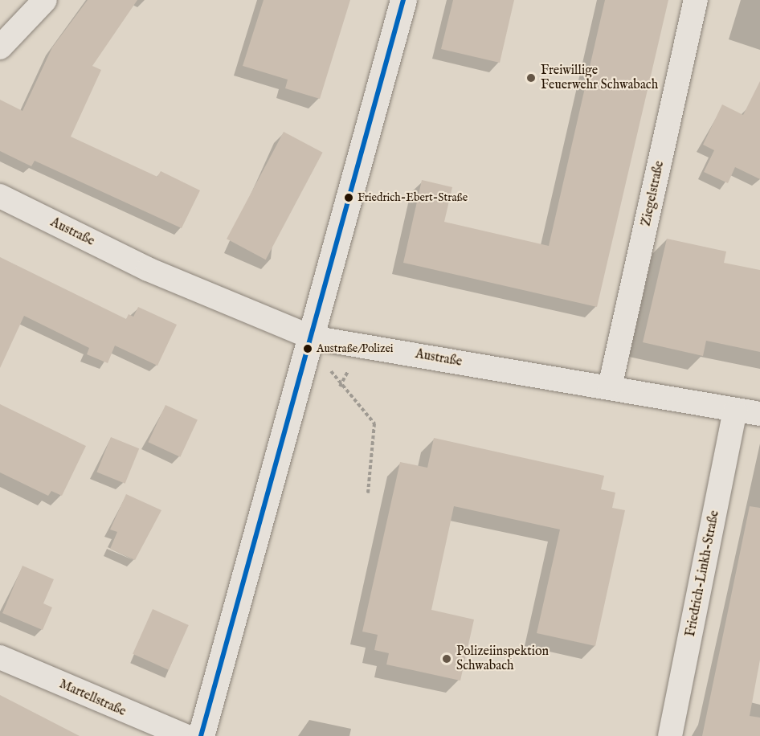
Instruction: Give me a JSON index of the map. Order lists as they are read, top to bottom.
{
  "streets": {
    "street": [
      "Ziegelstraße",
      "Austraße",
      "Friedrich-Linkh-Straße",
      "Martellstraße"
    ]
  },
  "crossings": [
    ["Ziegelstraße", "Austraße"],
    ["Austraße", "Friedrich-Linkh-Straße"]
  ],
  "places": [
    "Freiwillige Feuerwehr Schwabach",
    "Friedrich-Ebert-Straße",
    "Austraße/Polizei",
    "Polizeiinspektion Schwabach"
  ]
}
